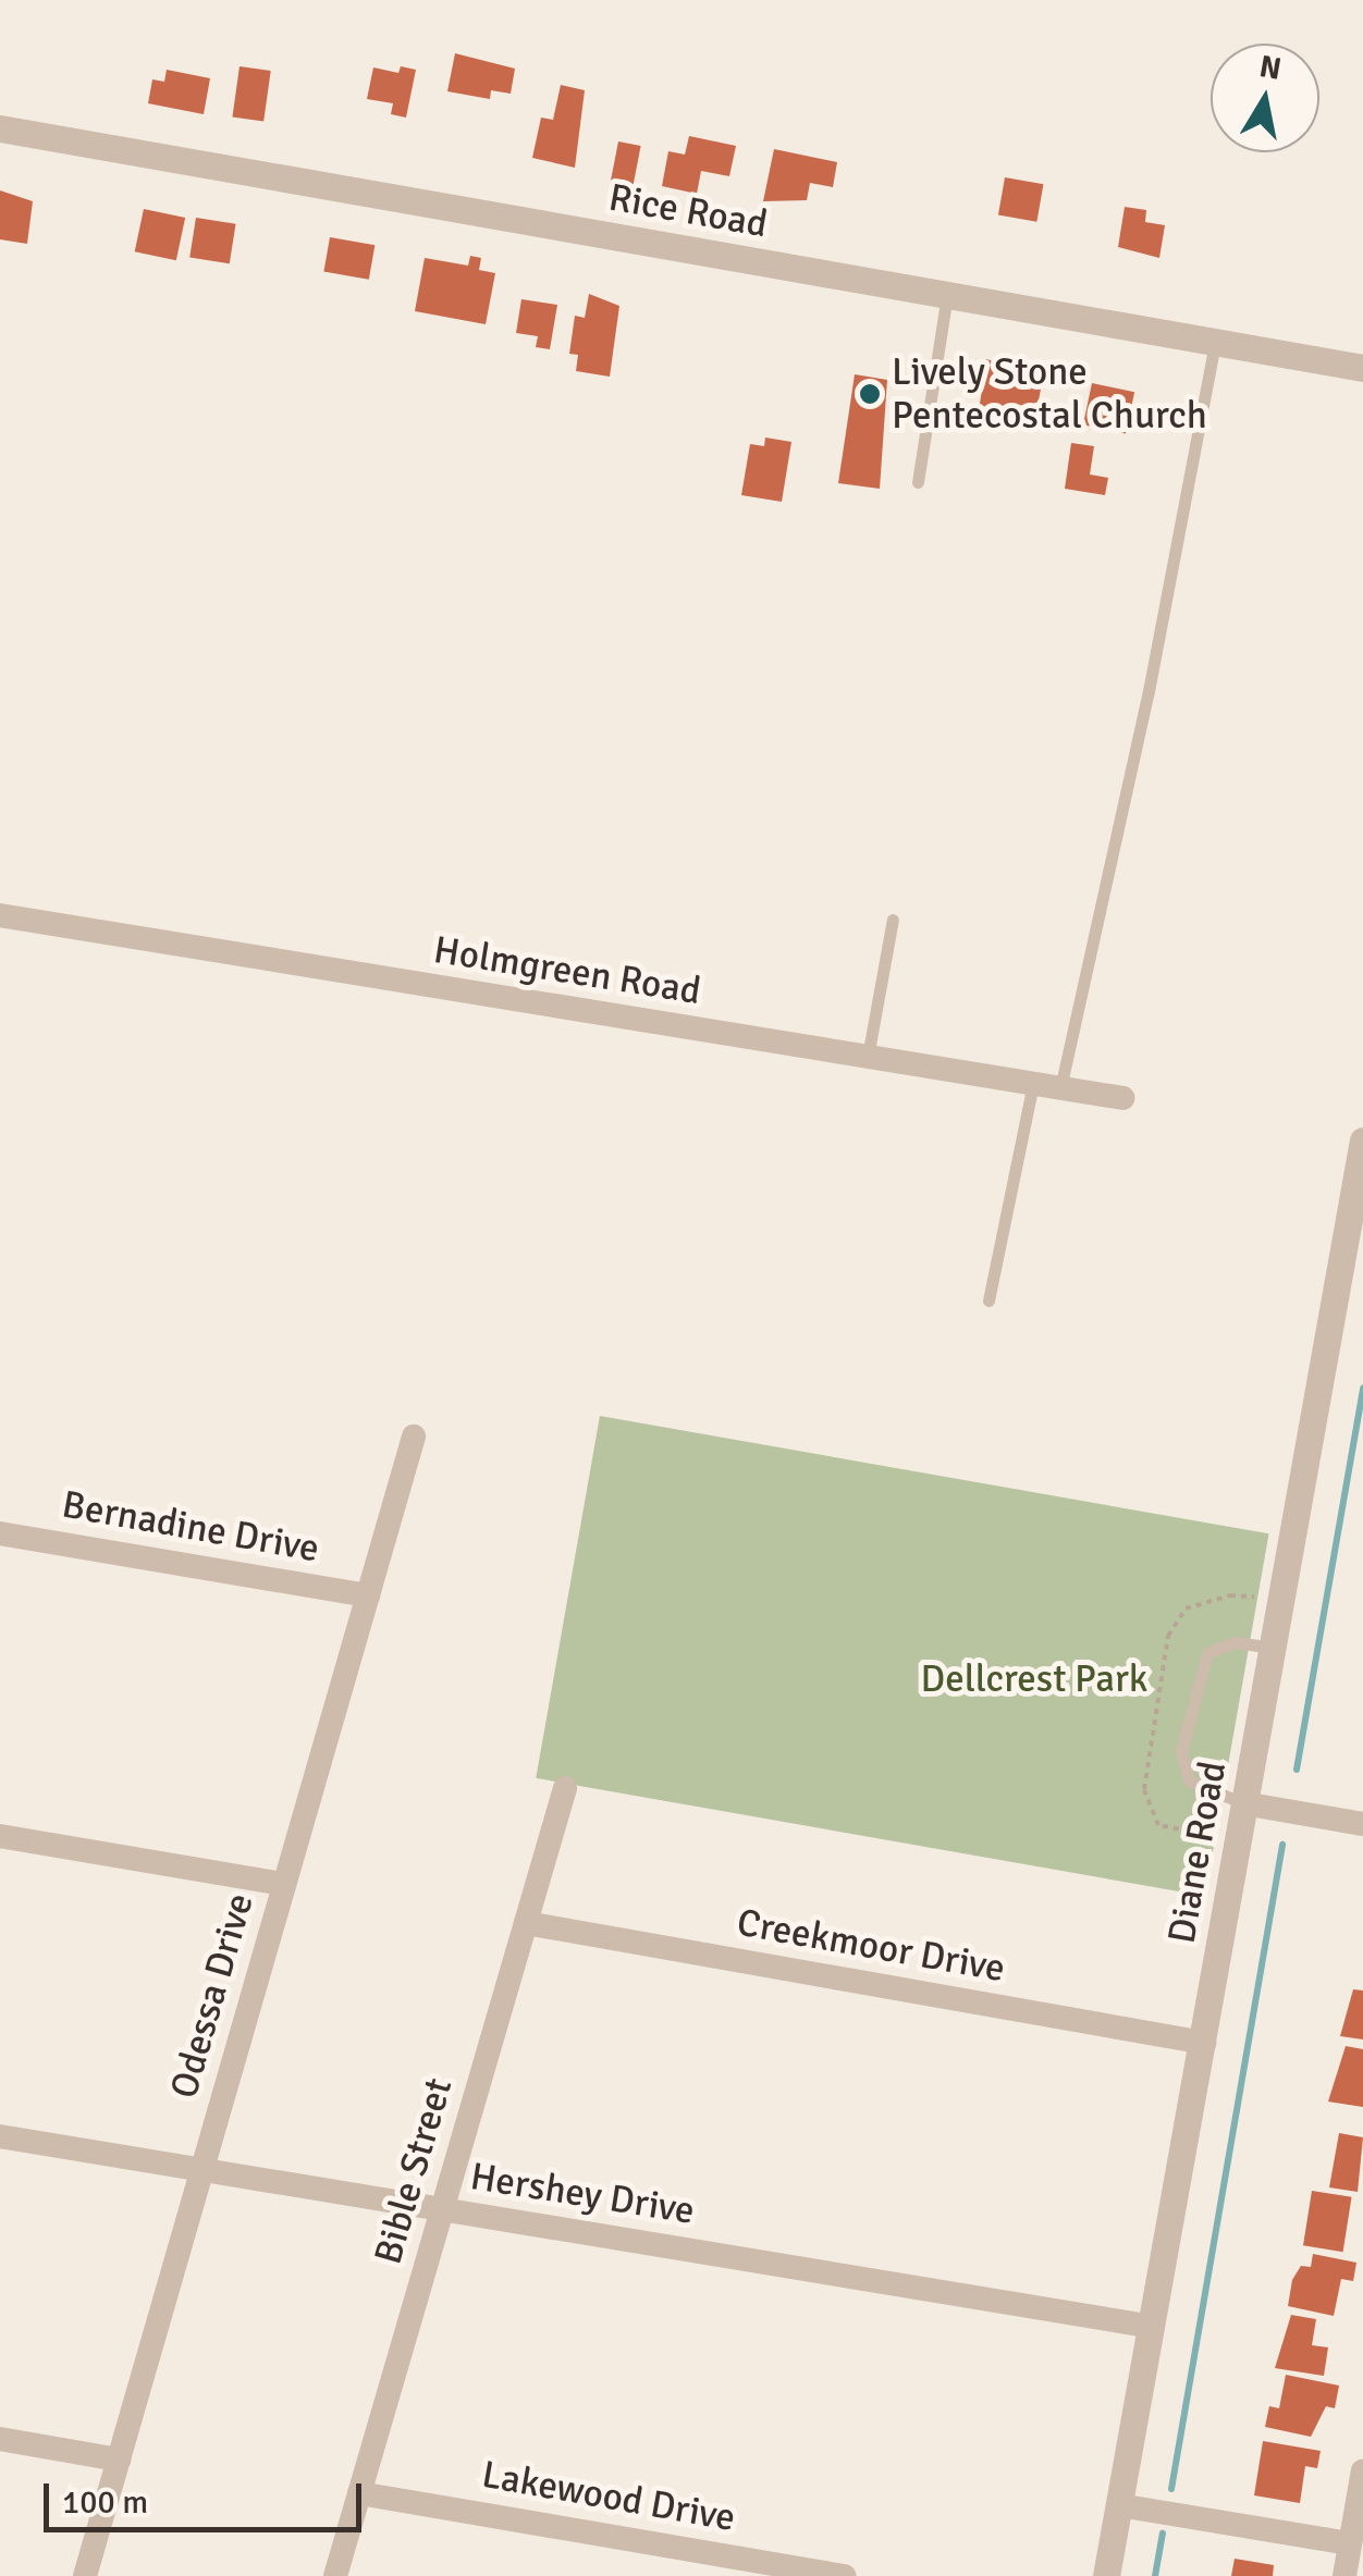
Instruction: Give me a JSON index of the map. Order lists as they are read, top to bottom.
{
  "streets": {
    "street": [
      "Rice Road",
      "Holmgreen Road",
      "Bernadine Drive",
      "Diane Road",
      "Creekmoor Drive",
      "Odessa Drive",
      "Bible Street",
      "Hershey Drive",
      "Lakewood Drive"
    ]
  },
  "crossings": [
    ["Bernadine Drive", "Odessa Drive"],
    ["Diane Road", "Creekmoor Drive"],
    ["Diane Road", "Hershey Drive"],
    ["Creekmoor Drive", "Bible Street"],
    ["Odessa Drive", "Hershey Drive"],
    ["Bible Street", "Hershey Drive"],
    ["Bible Street", "Lakewood Drive"]
  ],
  "parks": ["Dellcrest Park"],
  "places": ["Lively Stone Pentecostal Church"],
  "scale_bar": "100 m",
  "north": "top"
}
